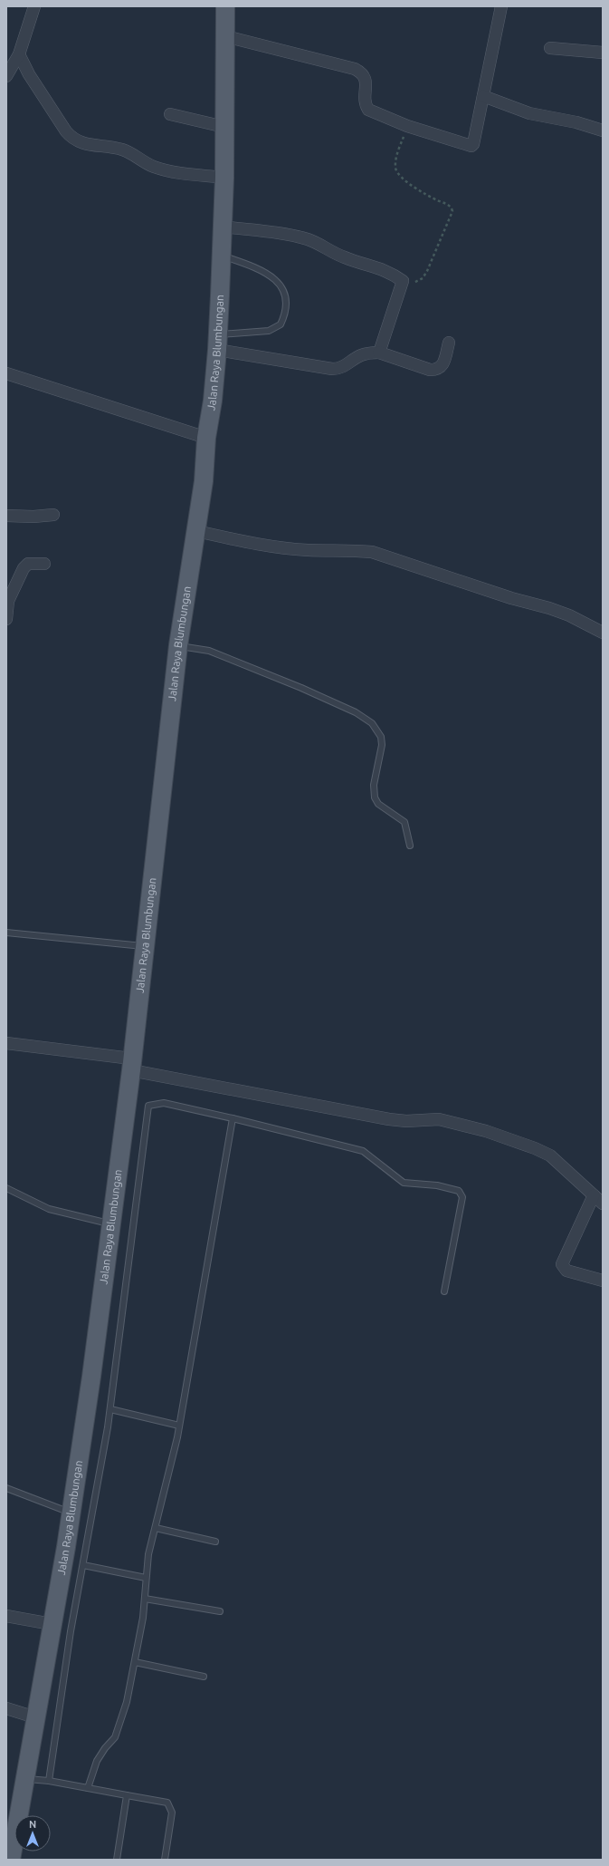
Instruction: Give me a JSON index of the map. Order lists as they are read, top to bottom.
{
  "streets": {
    "main road": ["Jalan Raya Blumbungan"]
  },
  "north": "top"
}
